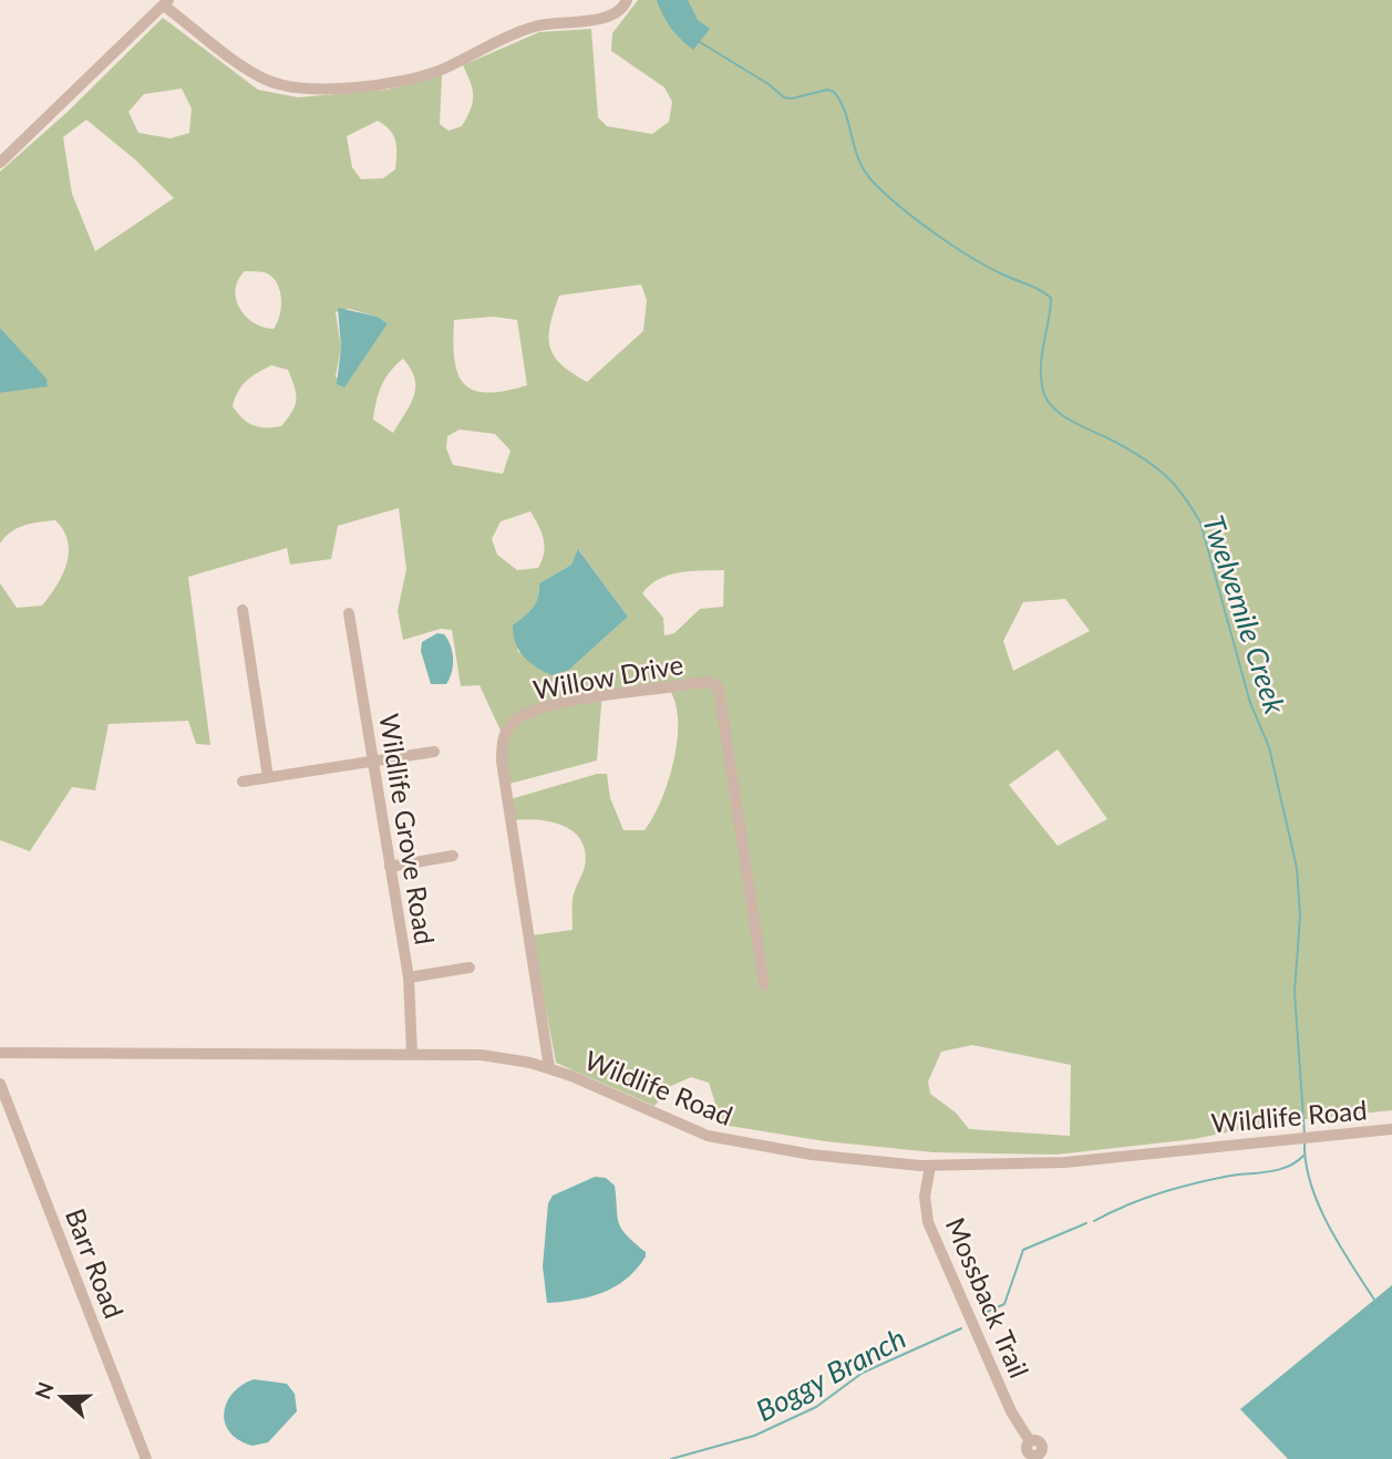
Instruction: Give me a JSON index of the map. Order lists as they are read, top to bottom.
{
  "streets": {
    "street": [
      "Willow Drive",
      "Wildlife Grove Road",
      "Wildlife Road",
      "Barr Road",
      "Mossback Trail"
    ]
  },
  "crossings": [
    ["Willow Drive", "Wildlife Road"],
    ["Wildlife Grove Road", "Wildlife Road"],
    ["Wildlife Road", "Mossback Trail"]
  ],
  "water": ["Twelvemile Creek", "Boggy Branch"],
  "north": "left"
}
